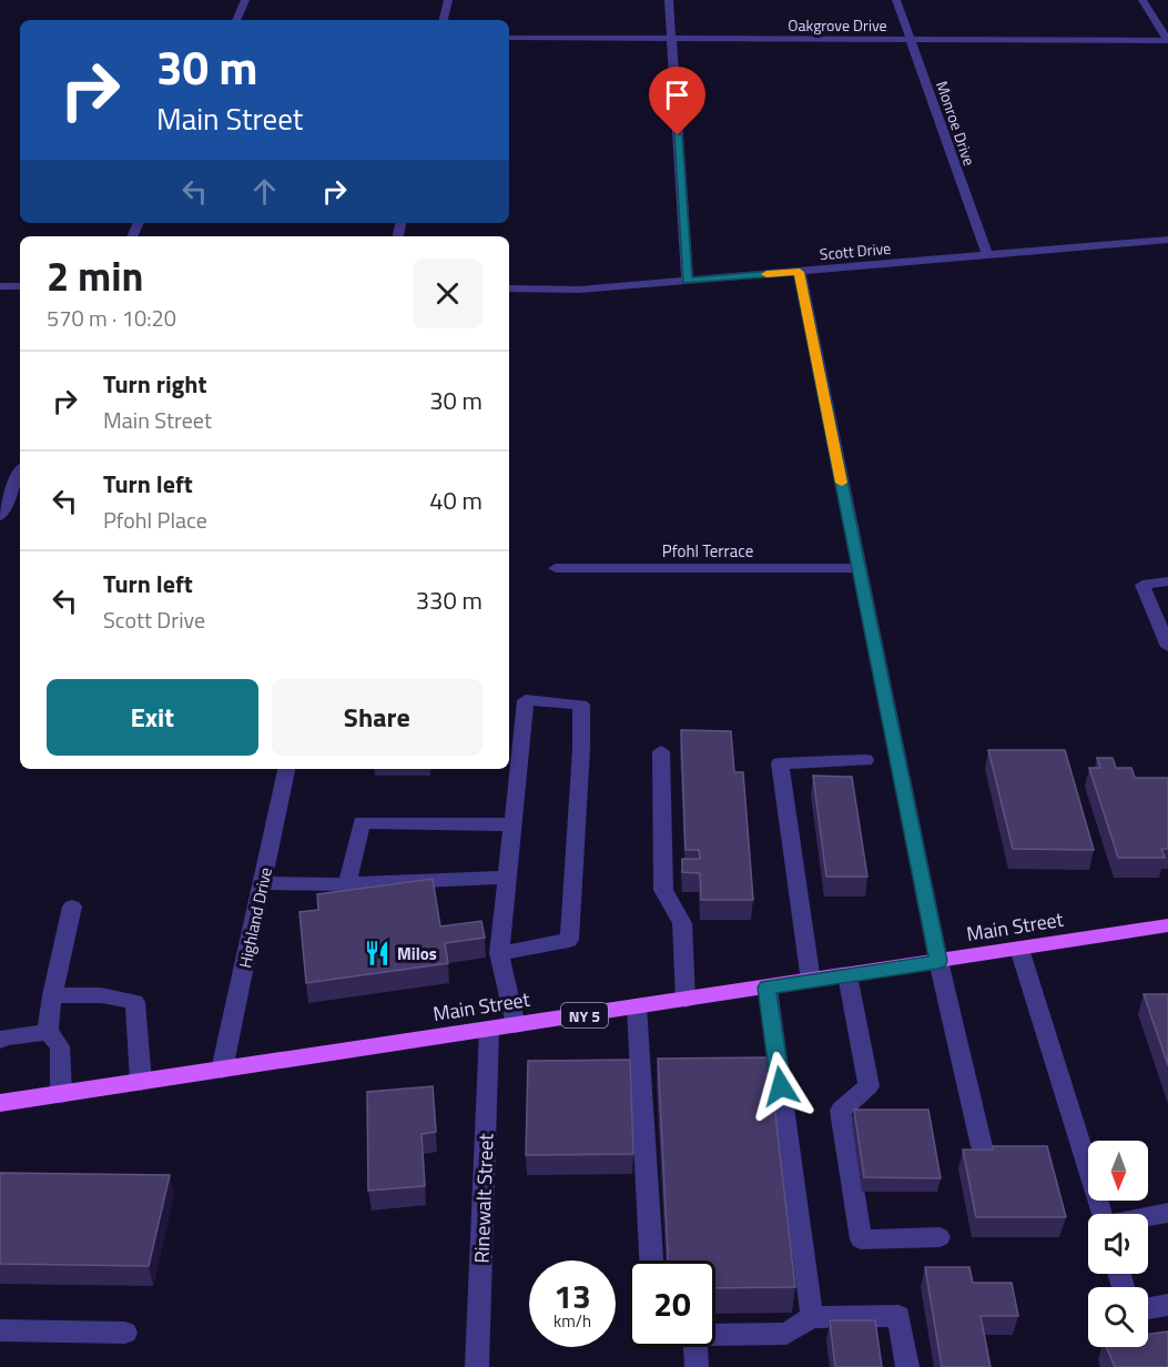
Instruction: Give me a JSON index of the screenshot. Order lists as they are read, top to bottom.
{
  "streets": {
    "main road": ["Main Street", "NY 5"],
    "street": [
      "Oakgrove Drive",
      "Monroe Drive",
      "Scott Drive",
      "Pfohl Terrace",
      "Highland Drive",
      "Rinewalt Street"
    ]
  },
  "crossings": [
    ["Oakgrove Drive", "Monroe Drive"],
    ["Monroe Drive", "Scott Drive"],
    ["Highland Drive", "Main Street"],
    ["Main Street", "Rinewalt Street"]
  ],
  "places": {
    "restaurant": ["Milos"]
  },
  "north": "bottom",
  "page": {
    "turn": ["30 m", "Main Street"],
    "heading": ["2 min", "570 m · 10:20"],
    "list": [
      {
        "name": "Turn right",
        "note": "Main Street",
        "value": "30 m"
      },
      {
        "name": "Turn left",
        "note": "Pfohl Place",
        "value": "40 m"
      },
      {
        "name": "Turn left",
        "note": "Scott Drive",
        "value": "330 m"
      }
    ],
    "buttons": ["Exit", "Share"],
    "speed": "13 km/h",
    "limit": "20"
  }
}
